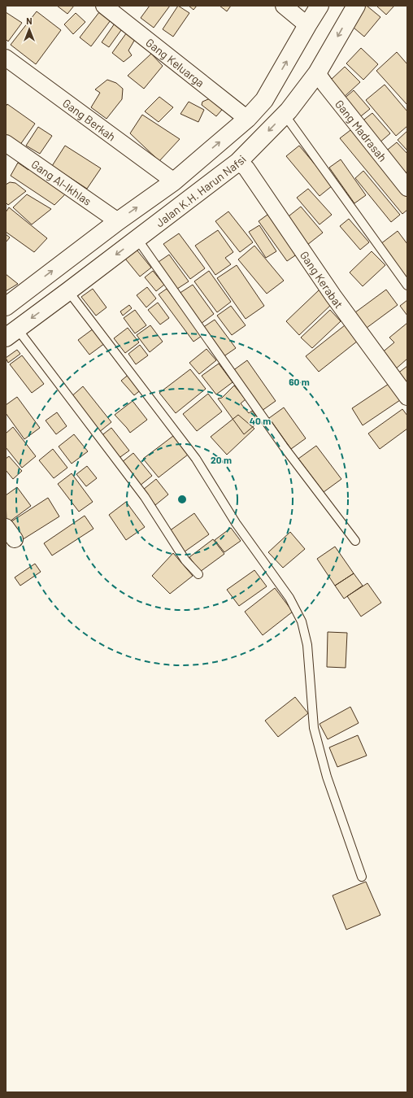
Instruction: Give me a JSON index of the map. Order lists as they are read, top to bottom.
{
  "streets": {
    "main road": ["Jalan K.H. Harun Nafsi"],
    "street": [
      "Gang Keluarga",
      "Gang Berkah",
      "Gang Madrasah",
      "Gang Al-Ikhlas",
      "Gang Kerabat"
    ]
  },
  "crossings": [
    ["Gang Keluarga", "Jalan K.H. Harun Nafsi"],
    ["Gang Berkah", "Jalan K.H. Harun Nafsi"],
    ["Gang Madrasah", "Jalan K.H. Harun Nafsi"],
    ["Gang Al-Ikhlas", "Jalan K.H. Harun Nafsi"],
    ["Jalan K.H. Harun Nafsi", "Gang Kerabat"]
  ],
  "north": "top",
  "rings": ["60 m", "40 m", "20 m"]
}
